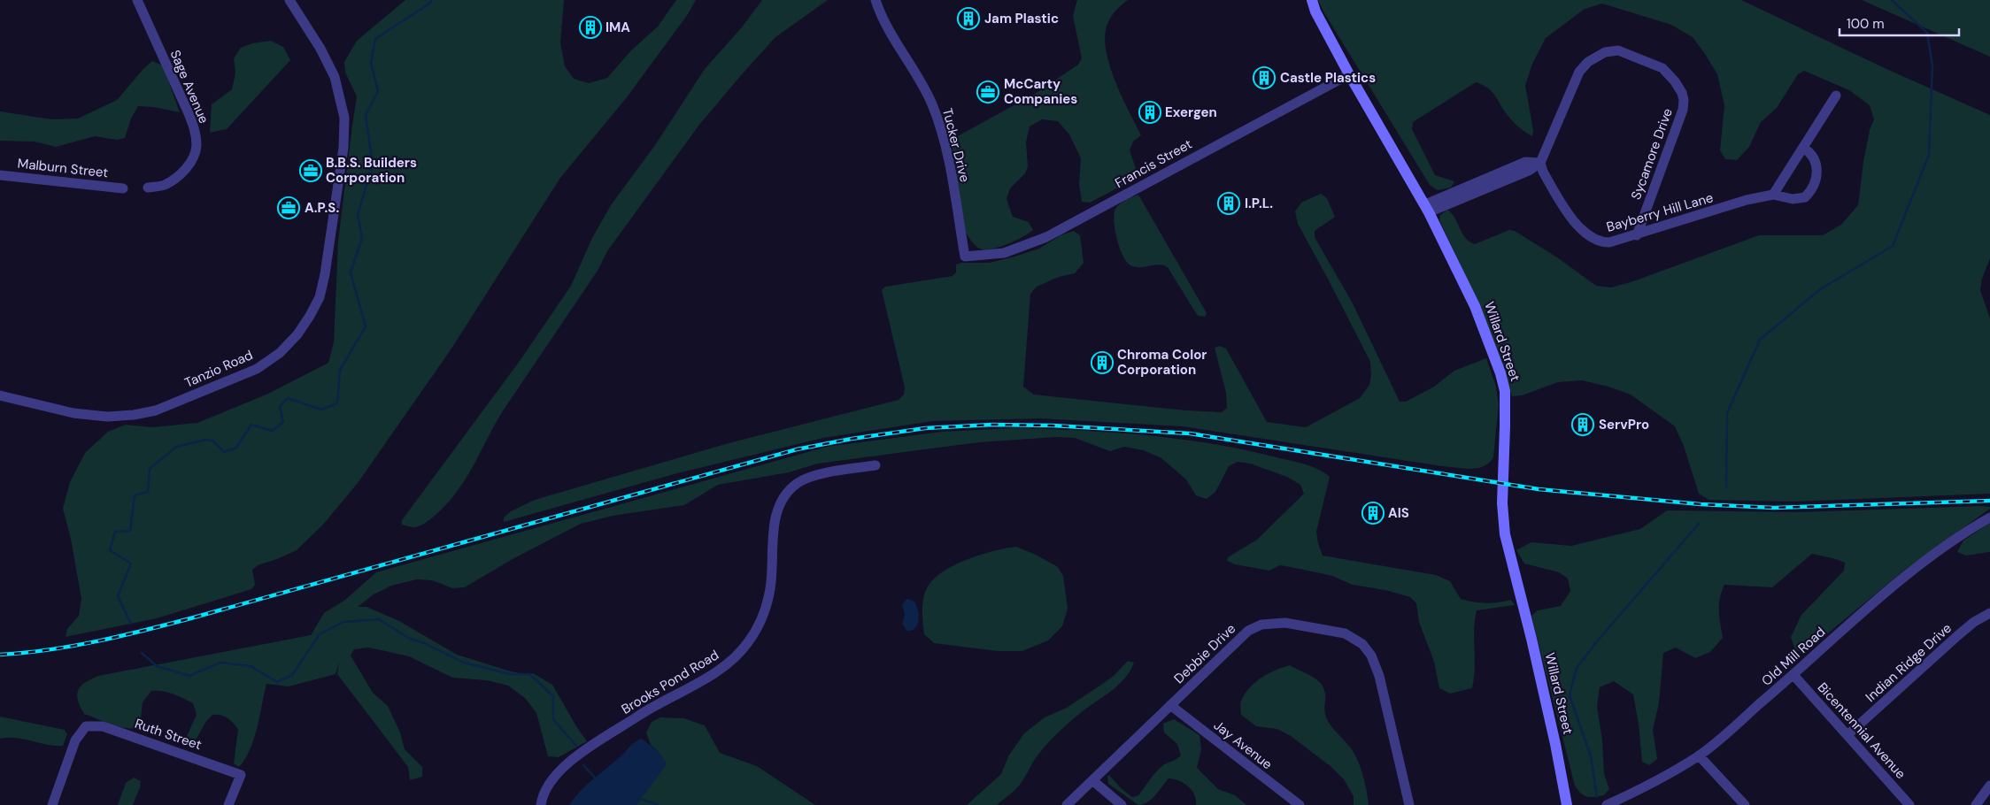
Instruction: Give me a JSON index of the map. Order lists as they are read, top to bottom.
{
  "streets": {
    "street": [
      "Sage Avenue",
      "Tucker Drive",
      "Sycamore Drive",
      "Francis Street",
      "Malburn Street",
      "Bayberry Hill Lane",
      "Willard Street",
      "Tanzio Road",
      "Debbie Drive",
      "Old Mill Road",
      "Indian Ridge Drive",
      "Brooks Pond Road",
      "Bicentennial Avenue",
      "Ruth Street",
      "Jay Avenue"
    ]
  },
  "crossings": [
    ["Tucker Drive", "Francis Street"],
    ["Sycamore Drive", "Bayberry Hill Lane"],
    ["Francis Street", "Willard Street"],
    ["Debbie Drive", "Jay Avenue"],
    ["Old Mill Road", "Bicentennial Avenue"],
    ["Indian Ridge Drive", "Bicentennial Avenue"]
  ],
  "places": {
    "building": [
      "Jam Plastic",
      "IMA",
      "Castle Plastics",
      "Exergen",
      "I.P.L.",
      "Chroma Color Corporation",
      "ServPro",
      "AIS"
    ],
    "office": ["McCarty Companies", "B.B.S. Builders Corporation", "A.P.S."]
  },
  "scale_bar": "100 m"
}
